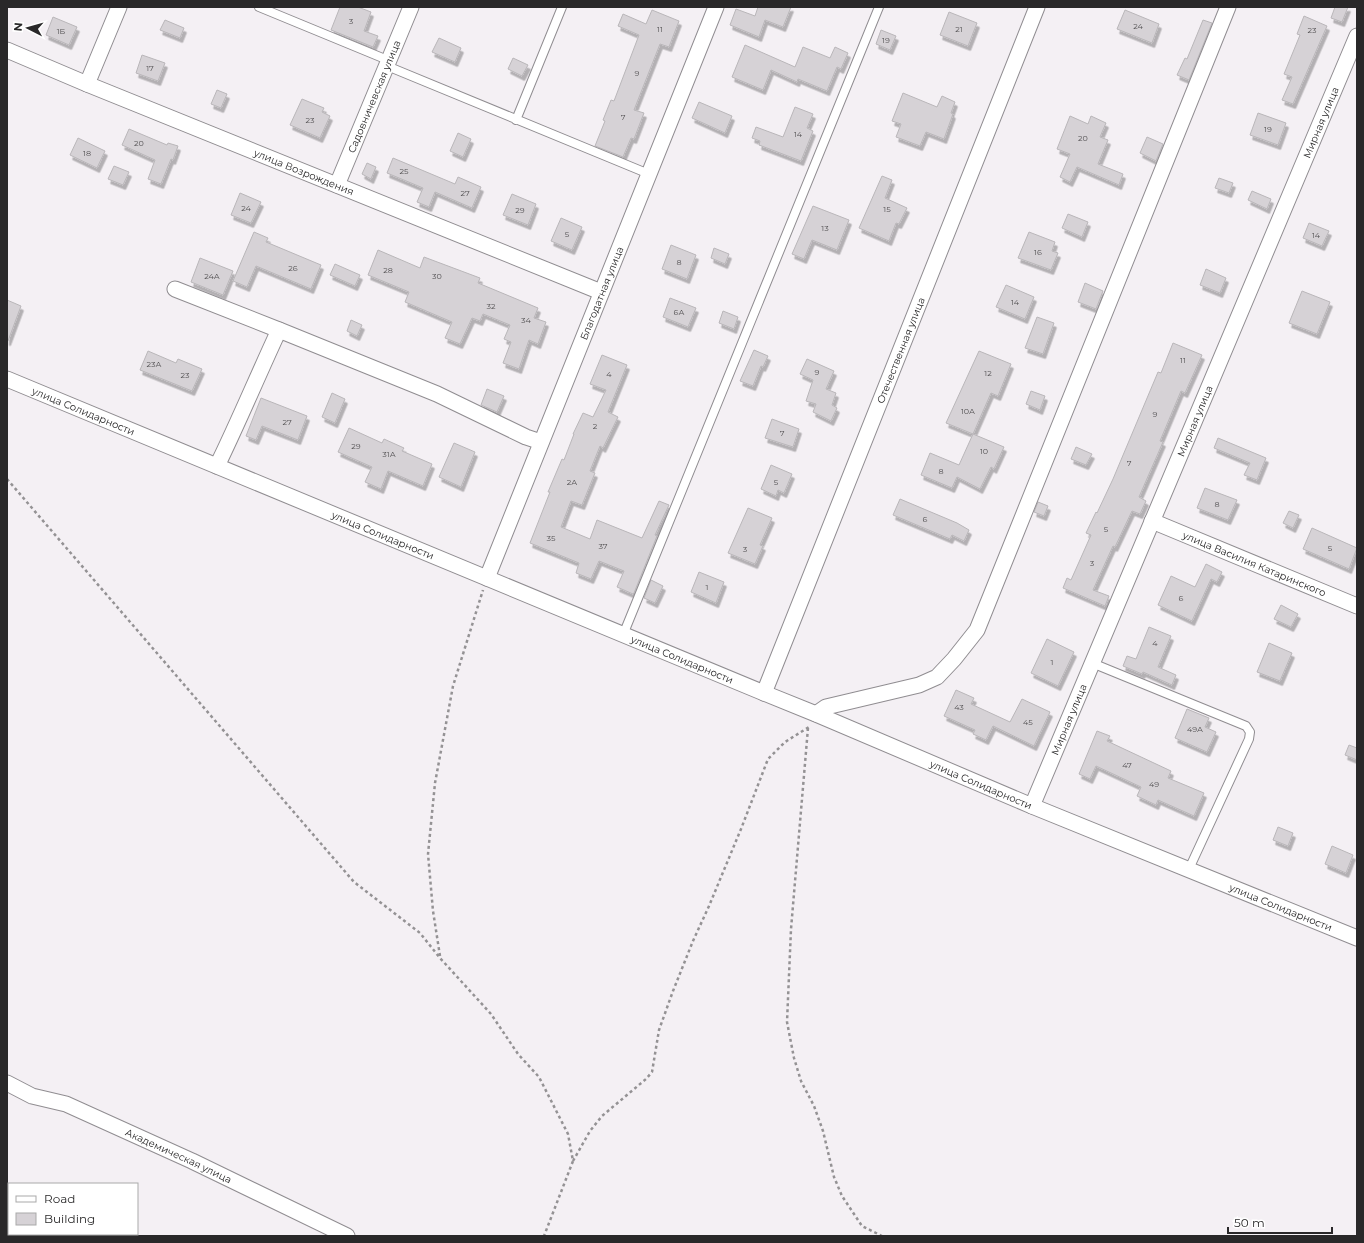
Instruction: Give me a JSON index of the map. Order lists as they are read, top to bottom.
{
  "streets": {
    "street": [
      "Садовничевская улица",
      "Мирная улица",
      "улица Возрождения",
      "Благодатная улица",
      "Отечественная улица",
      "улица Солидарности",
      "улица Василия Катаринского",
      "Академическая улица"
    ]
  },
  "crossings": [
    ["Садовничевская улица", "улица Возрождения"],
    ["Мирная улица", "улица Солидарности"],
    ["Мирная улица", "улица Василия Катаринского"],
    ["улица Возрождения", "Благодатная улица"],
    ["Благодатная улица", "улица Солидарности"],
    ["Отечественная улица", "улица Солидарности"]
  ],
  "house_numbers": [
    "3",
    "24",
    "11",
    "21",
    "23",
    "1Б",
    "19",
    "17",
    "9",
    "7",
    "23",
    "19",
    "14",
    "20",
    "20",
    "18",
    "25",
    "27",
    "24",
    "15",
    "29",
    "13",
    "5",
    "14",
    "16",
    "8",
    "26",
    "28",
    "24А",
    "30",
    "14",
    "32",
    "6А",
    "34",
    "11",
    "23А",
    "9",
    "12",
    "4",
    "23",
    "10А",
    "9",
    "27",
    "2",
    "7",
    "29",
    "10",
    "31А",
    "7",
    "8",
    "2А",
    "5",
    "8",
    "6",
    "5",
    "35",
    "37",
    "5",
    "3",
    "3",
    "1",
    "6",
    "4",
    "1",
    "43",
    "45",
    "49А",
    "47",
    "49"
  ],
  "legend": ["Road", "Building"],
  "scale_bar": "50 m",
  "north": "left"
}
